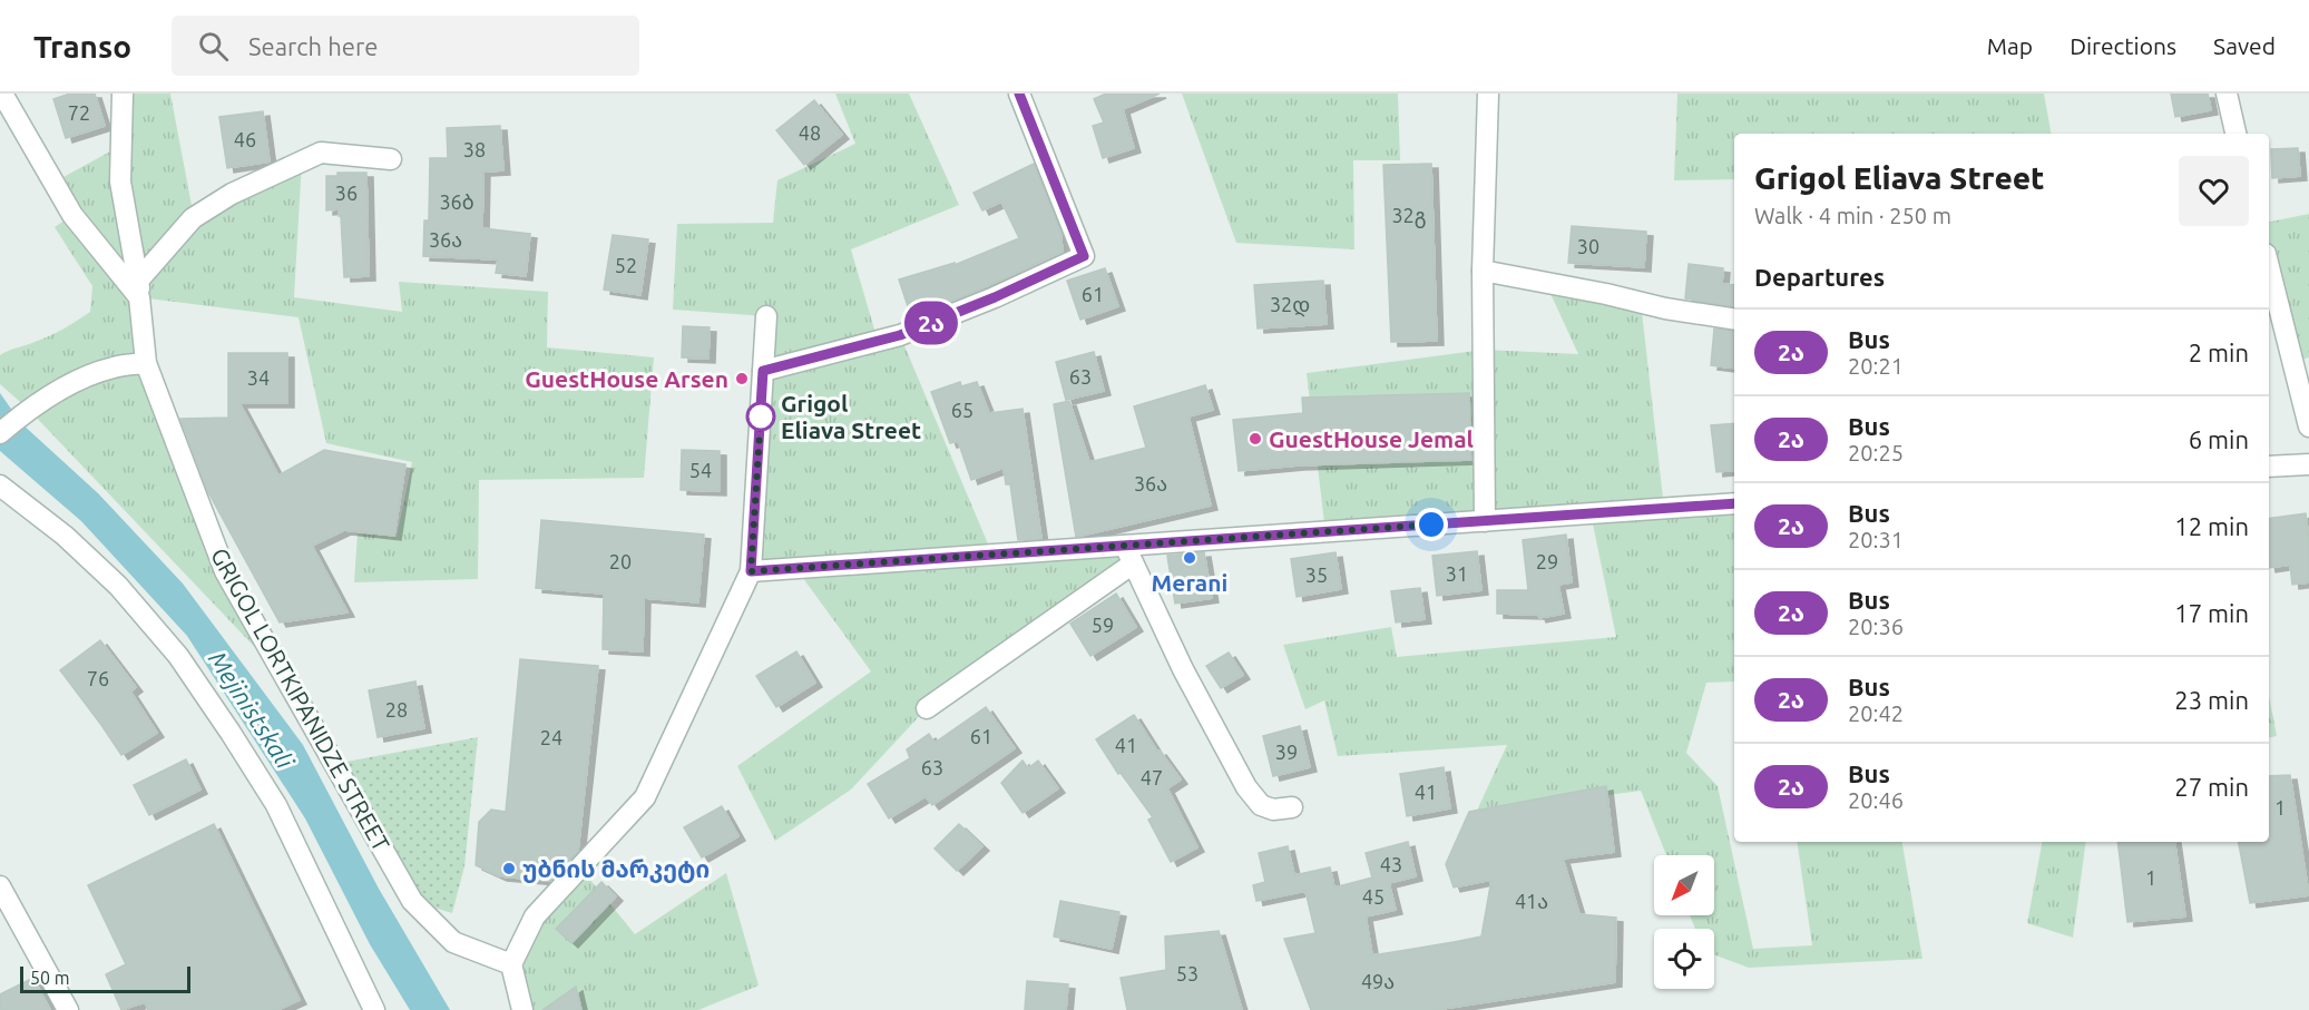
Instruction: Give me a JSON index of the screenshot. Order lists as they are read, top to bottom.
{
  "streets": {
    "street": ["GRIGOL LORTKIPANIDZE STREET"]
  },
  "water": ["Mejinistskali"],
  "places": [
    "GuestHouse Arsen",
    "Grigol Eliava Street",
    "GuestHouse Jemal",
    "Merani",
    "უბნის მარკეტი"
  ],
  "lines": ["bus line 2ა"],
  "house_numbers": [
    "72",
    "48",
    "46",
    "38",
    "36",
    "36ბ",
    "32გ",
    "36ა",
    "30",
    "52",
    "61",
    "32დ",
    "63",
    "34",
    "65",
    "54",
    "36ა",
    "20",
    "29",
    "31",
    "35",
    "59",
    "76",
    "28",
    "61",
    "24",
    "41",
    "39",
    "63",
    "47",
    "41",
    "1",
    "43",
    "1",
    "45",
    "41ა",
    "53",
    "49ა"
  ],
  "scale_bar": "50 m",
  "north": "bottom left",
  "page": {
    "header": "Transo",
    "search": "Search here",
    "nav": ["Map", "Directions", "Saved"],
    "on_map": "2ა",
    "heading": [
      ["Grigol Eliava Street", "Walk · 4 min · 250 m"],
      "Departures"
    ],
    "list": [
      {
        "mark": "2ა",
        "name": "Bus",
        "note": "20:21",
        "value": "2 min"
      },
      {
        "mark": "2ა",
        "name": "Bus",
        "note": "20:25",
        "value": "6 min"
      },
      {
        "mark": "2ა",
        "name": "Bus",
        "note": "20:31",
        "value": "12 min"
      },
      {
        "mark": "2ა",
        "name": "Bus",
        "note": "20:36",
        "value": "17 min"
      },
      {
        "mark": "2ა",
        "name": "Bus",
        "note": "20:42",
        "value": "23 min"
      },
      {
        "mark": "2ა",
        "name": "Bus",
        "note": "20:46",
        "value": "27 min"
      }
    ],
    "scale": "50 m"
  }
}
